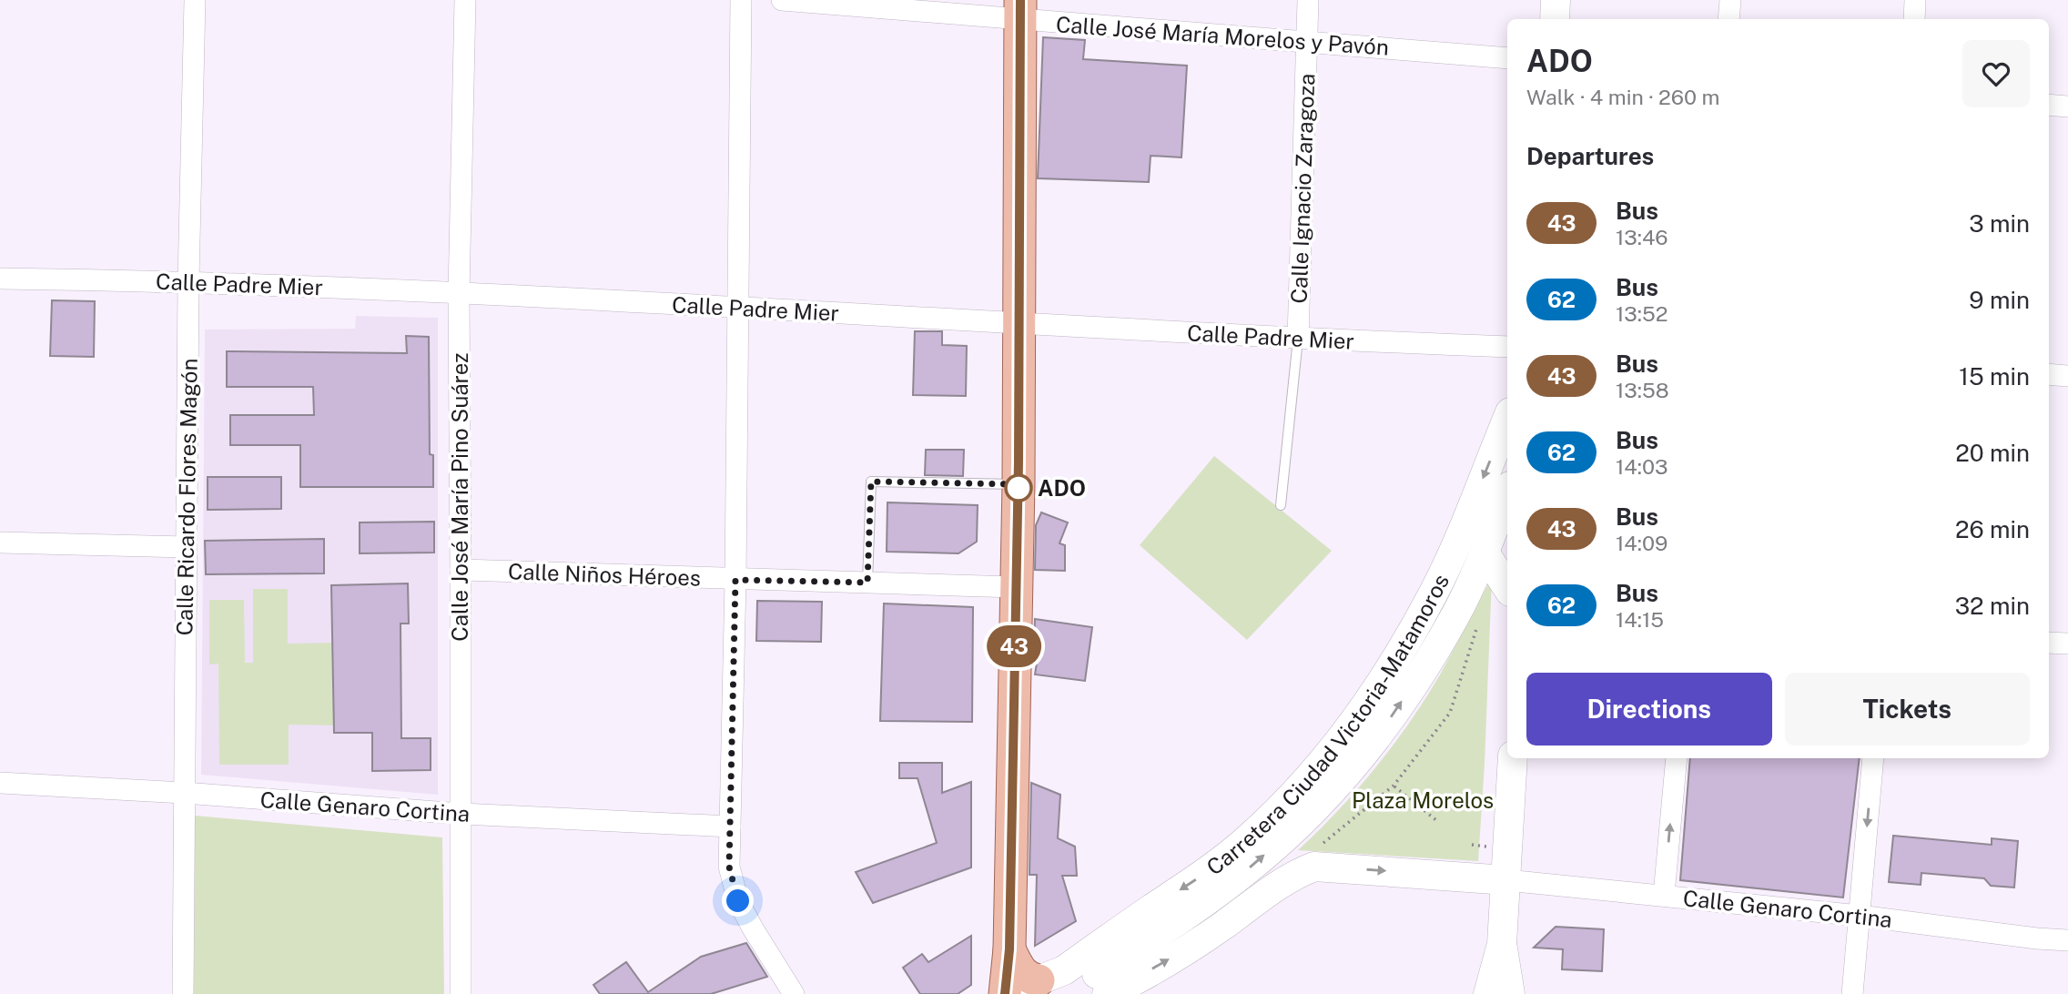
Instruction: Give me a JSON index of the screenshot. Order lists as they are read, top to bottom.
{
  "streets": {
    "street": [
      "Calle José María Morelos y Pavón",
      "Calle Ignacio Zaragoza",
      "Calle Padre Mier",
      "Calle Ricardo Flores Magón",
      "Calle José María Pino Suárez",
      "Calle Niños Héroes",
      "Carretera Ciudad Victoria-Matamoros",
      "Calle Genaro Cortina"
    ]
  },
  "crossings": [
    ["Calle José María Morelos y Pavón", "Calle Ignacio Zaragoza"],
    ["Calle Ignacio Zaragoza", "Calle Padre Mier"],
    ["Calle Padre Mier", "Calle Ricardo Flores Magón"],
    ["Calle Padre Mier", "Calle José María Pino Suárez"],
    ["Calle Ricardo Flores Magón", "Calle Genaro Cortina"],
    ["Calle José María Pino Suárez", "Calle Niños Héroes"],
    ["Calle José María Pino Suárez", "Calle Genaro Cortina"]
  ],
  "parks": ["Plaza Morelos"],
  "places": ["ADO"],
  "lines": ["bus line 43"],
  "page": {
    "on_map": "43",
    "heading": [
      ["ADO", "Walk · 4 min · 260 m"],
      "Departures"
    ],
    "list": [
      {
        "mark": "43",
        "name": "Bus",
        "note": "13:46",
        "value": "3 min"
      },
      {
        "mark": "62",
        "name": "Bus",
        "note": "13:52",
        "value": "9 min"
      },
      {
        "mark": "43",
        "name": "Bus",
        "note": "13:58",
        "value": "15 min"
      },
      {
        "mark": "62",
        "name": "Bus",
        "note": "14:03",
        "value": "20 min"
      },
      {
        "mark": "43",
        "name": "Bus",
        "note": "14:09",
        "value": "26 min"
      },
      {
        "mark": "62",
        "name": "Bus",
        "note": "14:15",
        "value": "32 min"
      }
    ],
    "buttons": ["Directions", "Tickets"]
  }
}
